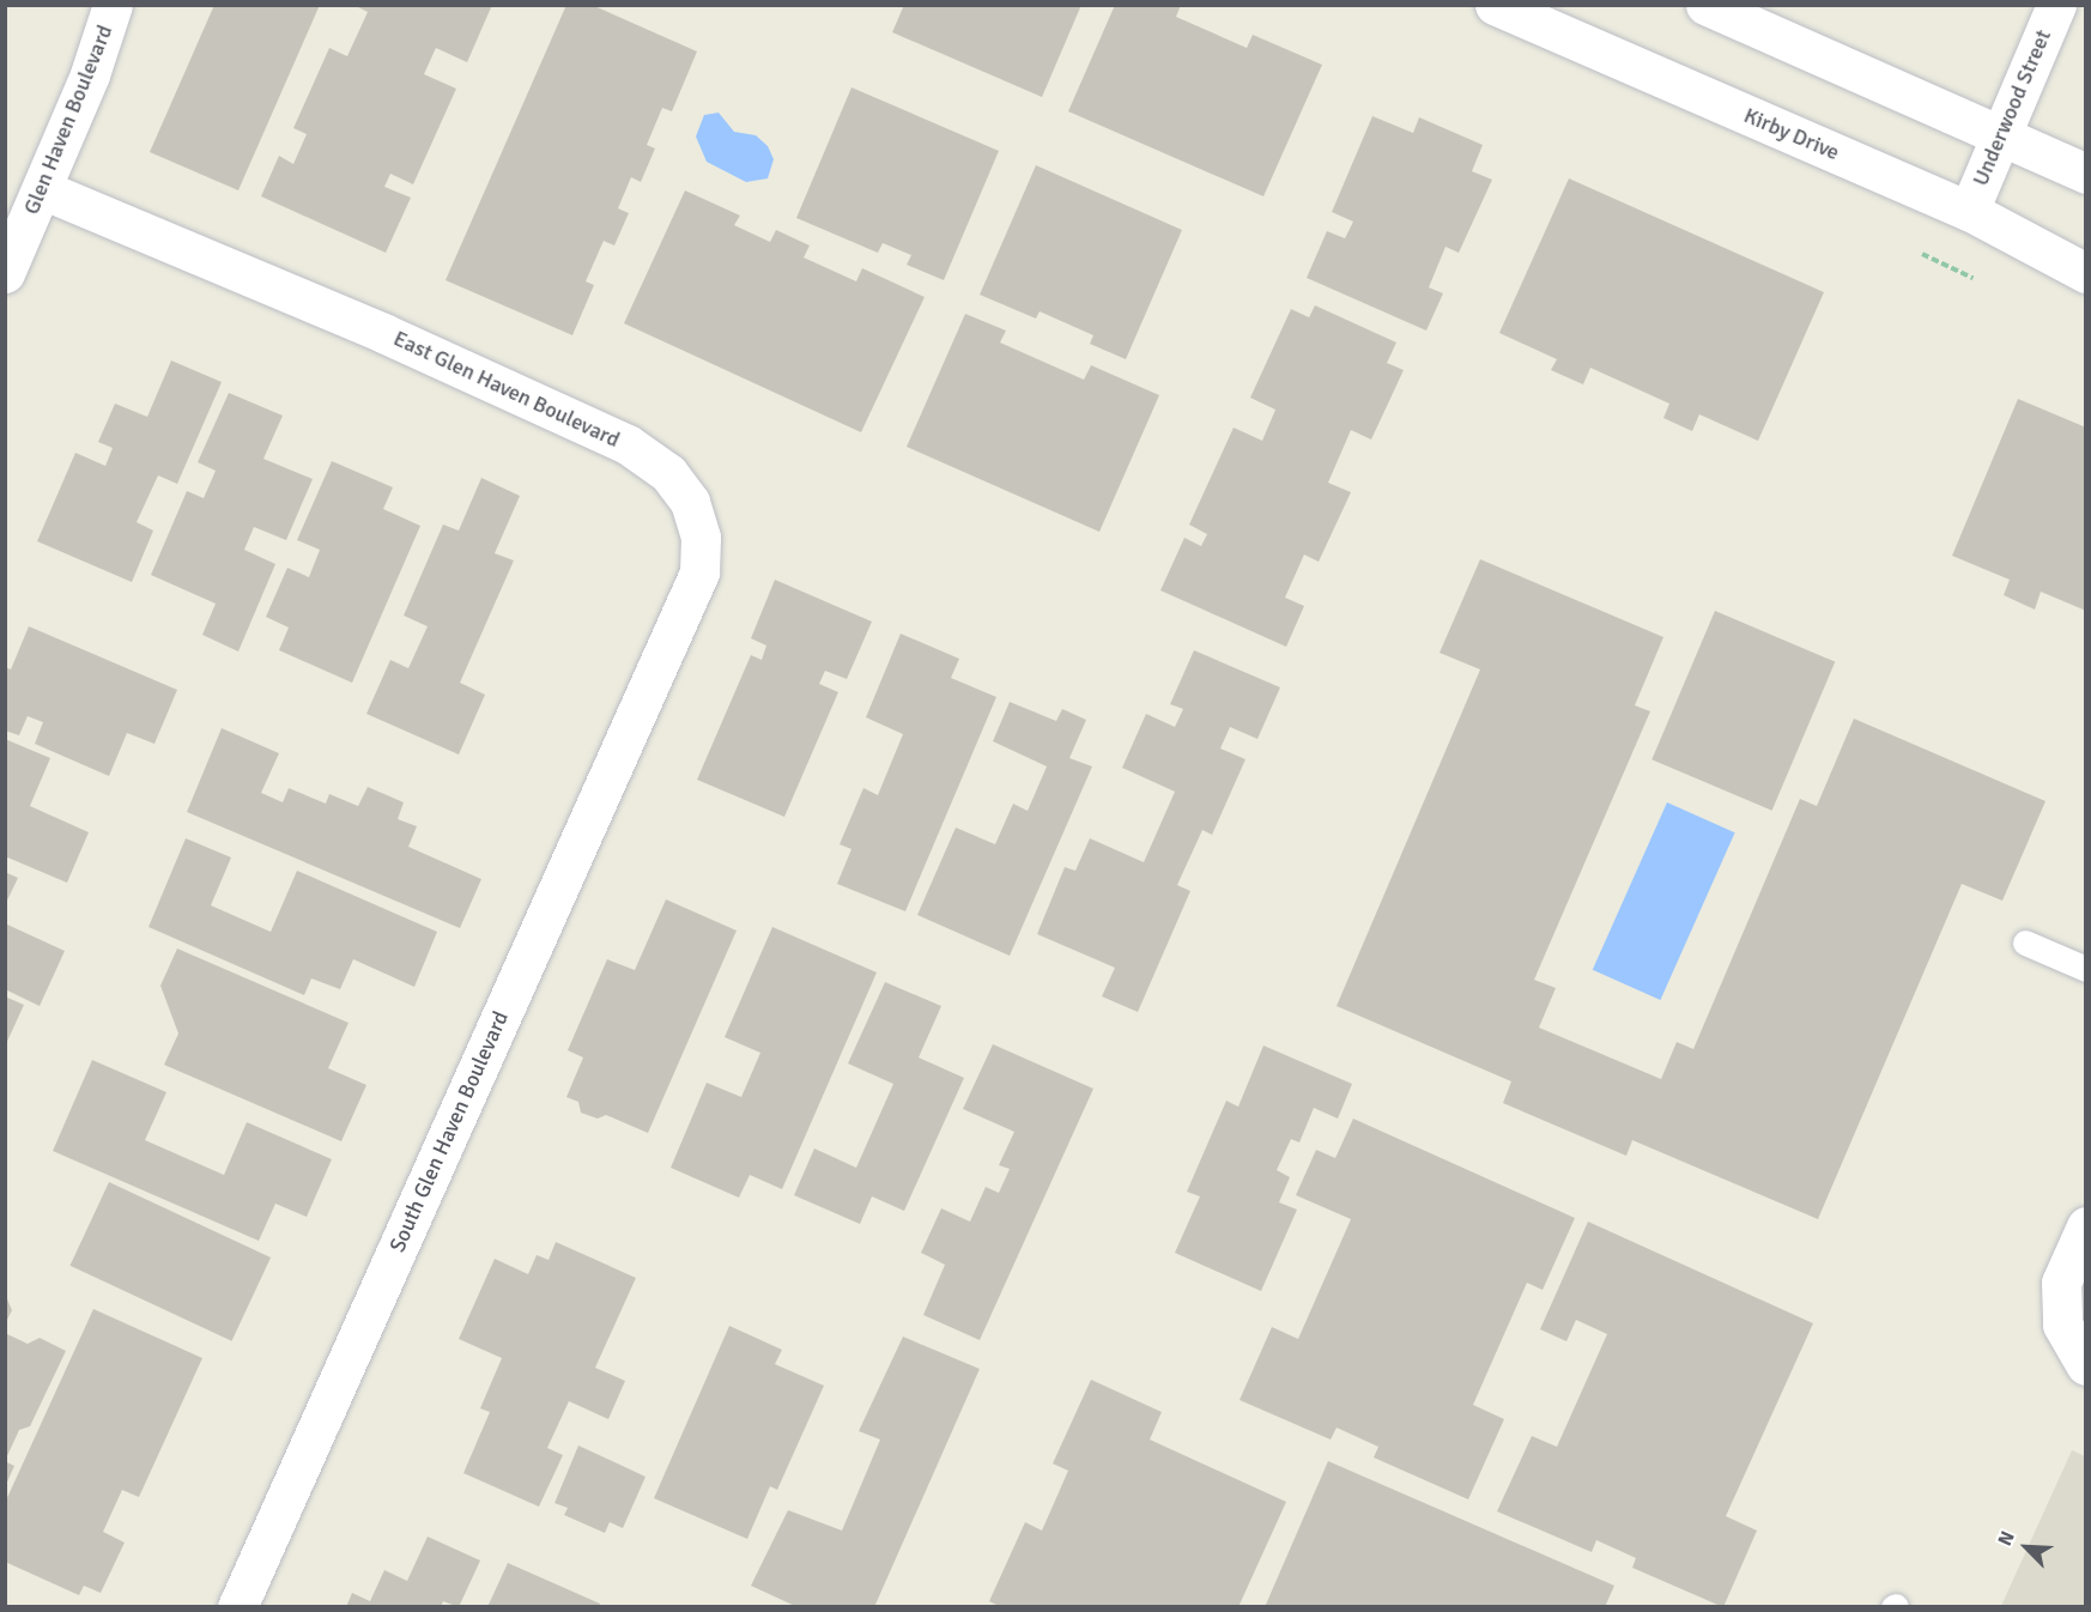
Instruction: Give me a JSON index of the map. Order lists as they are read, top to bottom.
{
  "streets": {
    "street": [
      "Underwood Street",
      "Glen Haven Boulevard",
      "Kirby Drive",
      "East Glen Haven Boulevard",
      "South Glen Haven Boulevard"
    ]
  },
  "crossings": [
    ["Underwood Street", "Kirby Drive"],
    ["Glen Haven Boulevard", "East Glen Haven Boulevard"],
    ["East Glen Haven Boulevard", "South Glen Haven Boulevard"]
  ],
  "north": "top left"
}
